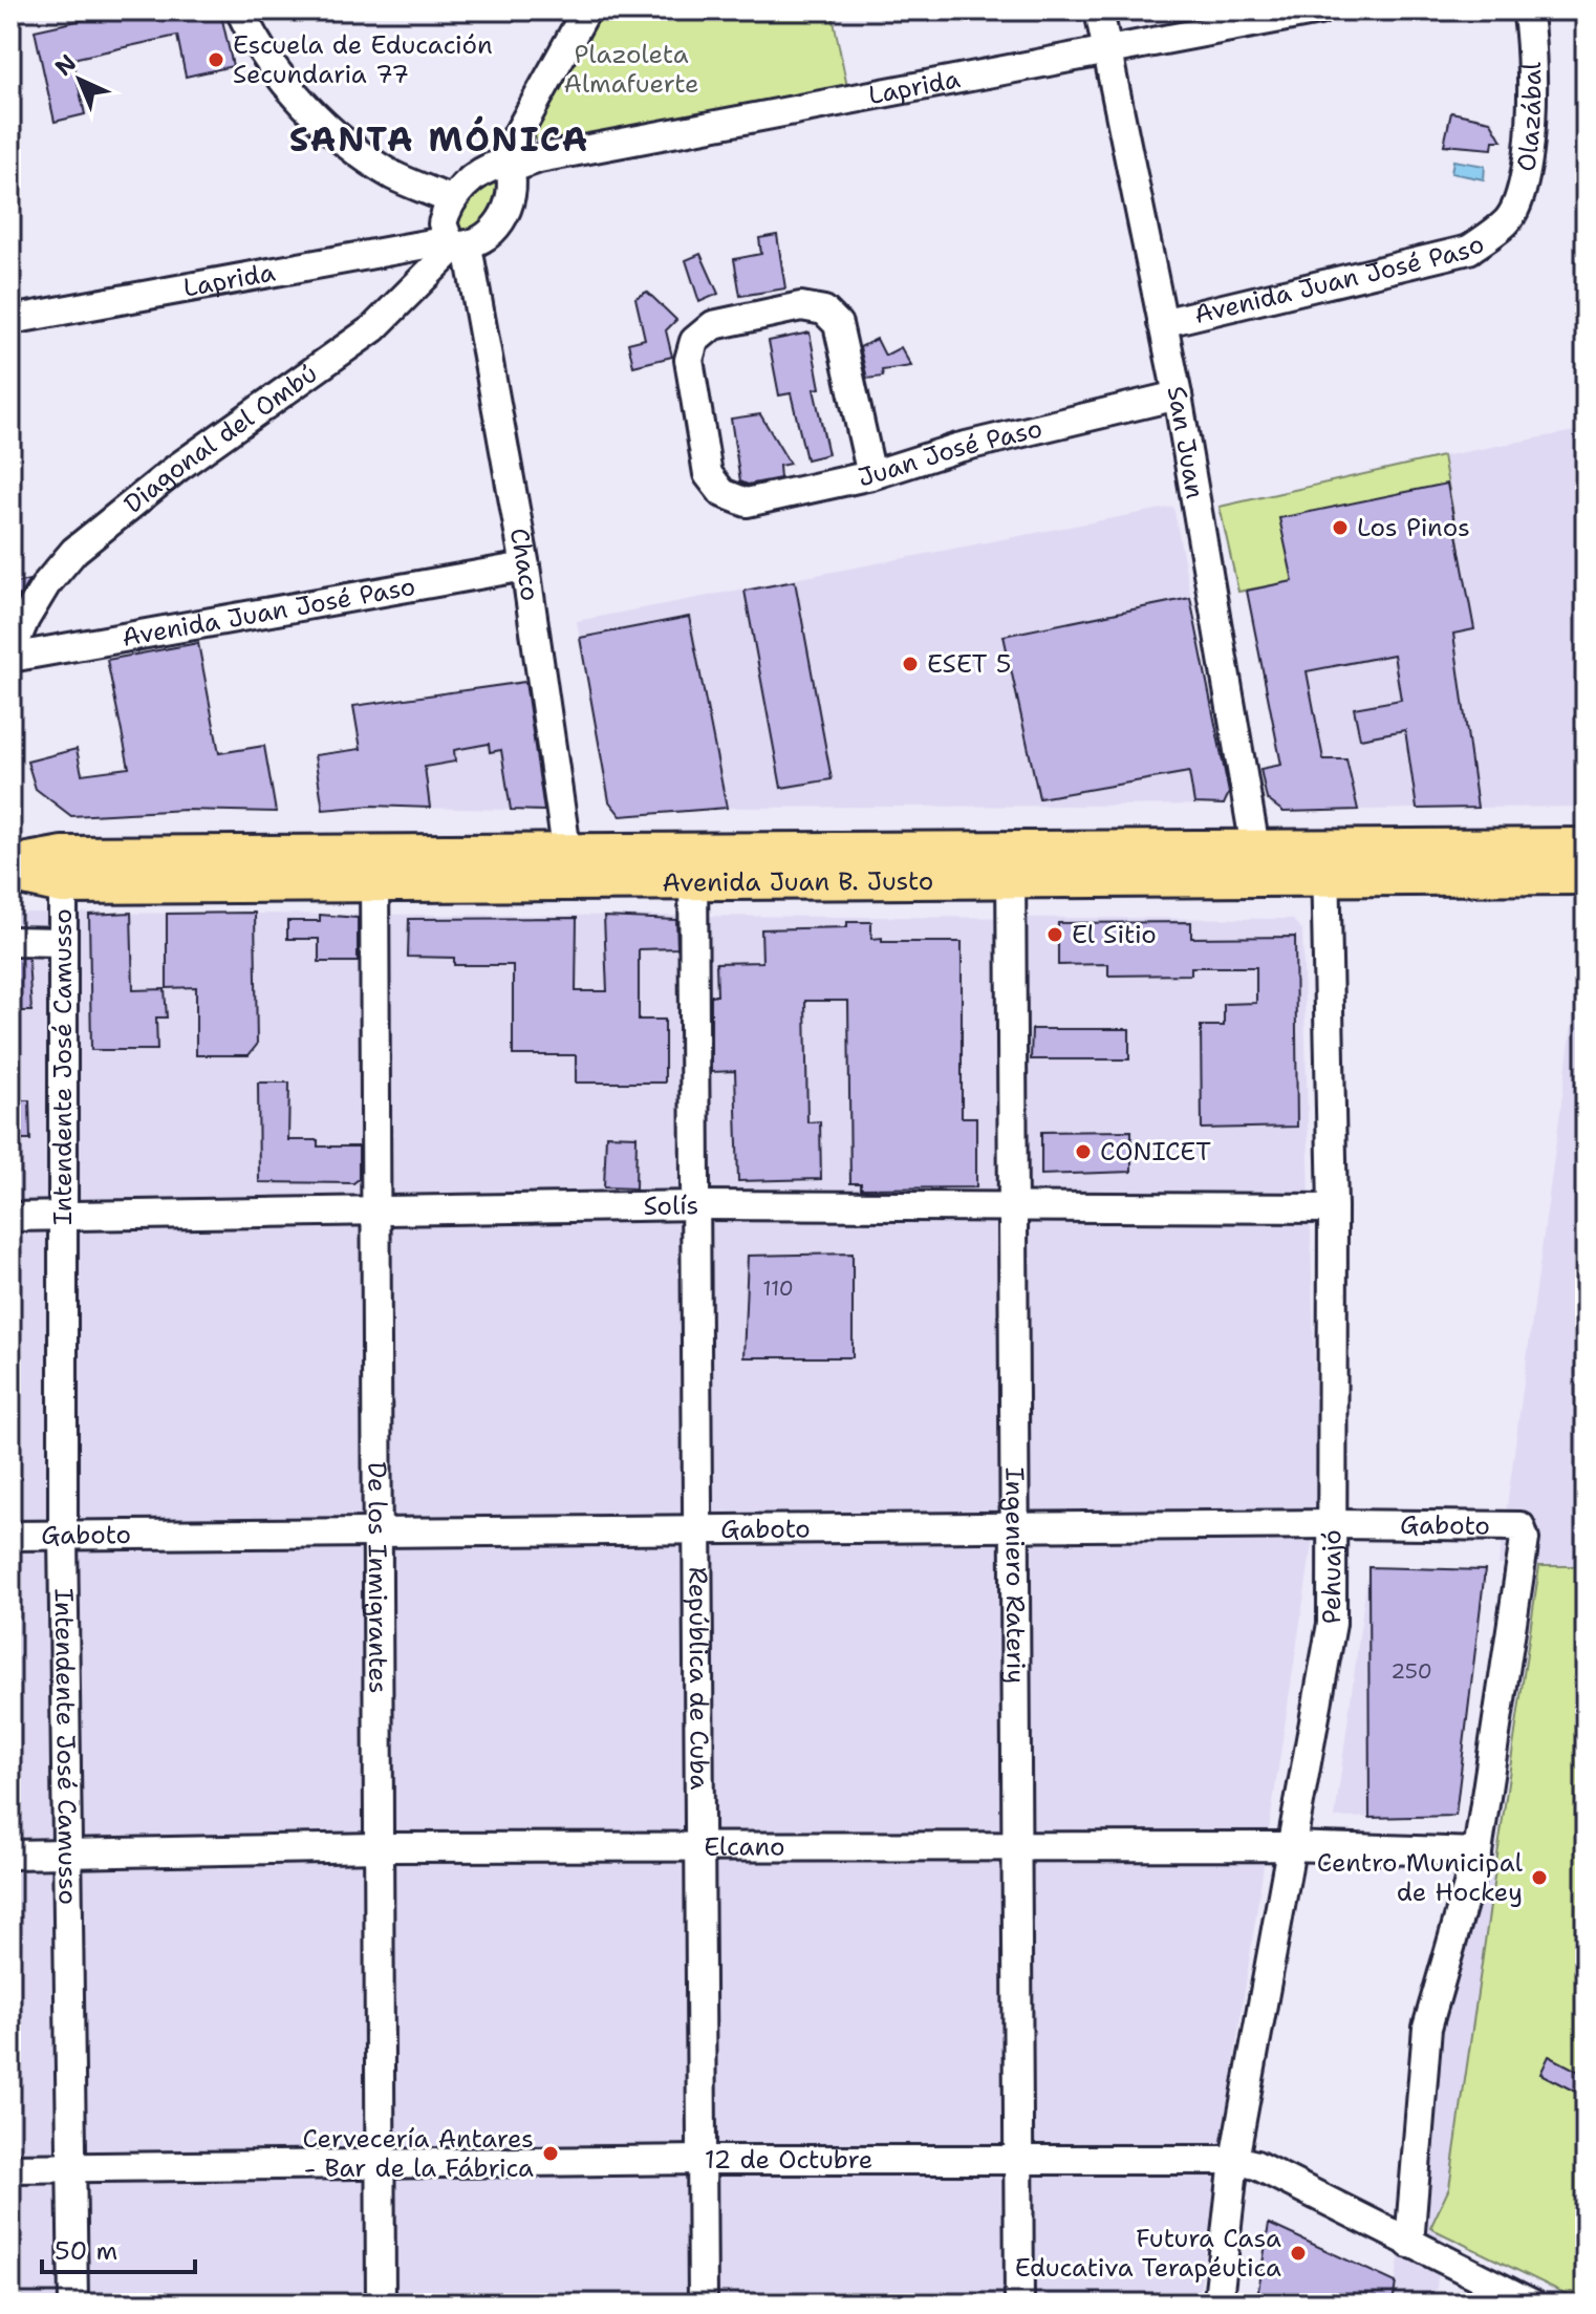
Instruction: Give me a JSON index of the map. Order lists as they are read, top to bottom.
{
  "streets": {
    "main road": ["Avenida Juan B. Justo"],
    "street": [
      "Laprida",
      "Olazábal",
      "Avenida Juan José Paso",
      "Diagonal del Ombú",
      "San Juan",
      "Juan José Paso",
      "Chaco",
      "Intendente José Camusso",
      "Solís",
      "Gaboto",
      "Ingeniero Rateriy",
      "De los Inmigrantes",
      "Pehuajó",
      "República de Cuba",
      "Elcano",
      "12 de Octubre"
    ]
  },
  "crossings": [
    ["Laprida", "Diagonal del Ombú"],
    ["Laprida", "San Juan"],
    ["Laprida", "Chaco"],
    ["Olazábal", "Avenida Juan José Paso"],
    ["Avenida Juan José Paso", "Diagonal del Ombú"],
    ["Avenida Juan José Paso", "San Juan"],
    ["Avenida Juan José Paso", "Chaco"],
    ["Diagonal del Ombú", "Chaco"],
    ["San Juan", "Juan José Paso"],
    ["San Juan", "Avenida Juan B. Justo"],
    ["Chaco", "Avenida Juan B. Justo"],
    ["Avenida Juan B. Justo", "Intendente José Camusso"],
    ["Avenida Juan B. Justo", "Ingeniero Rateriy"],
    ["Avenida Juan B. Justo", "De los Inmigrantes"],
    ["Avenida Juan B. Justo", "Pehuajó"],
    ["Avenida Juan B. Justo", "República de Cuba"],
    ["Intendente José Camusso", "Solís"],
    ["Intendente José Camusso", "Gaboto"],
    ["Intendente José Camusso", "Elcano"],
    ["Intendente José Camusso", "12 de Octubre"],
    ["Solís", "Ingeniero Rateriy"],
    ["Solís", "De los Inmigrantes"],
    ["Solís", "Pehuajó"],
    ["Solís", "República de Cuba"],
    ["Gaboto", "Ingeniero Rateriy"],
    ["Gaboto", "De los Inmigrantes"],
    ["Gaboto", "Pehuajó"],
    ["Gaboto", "República de Cuba"],
    ["Gaboto", "Elcano"],
    ["Ingeniero Rateriy", "Elcano"],
    ["Ingeniero Rateriy", "12 de Octubre"],
    ["De los Inmigrantes", "Elcano"],
    ["De los Inmigrantes", "12 de Octubre"],
    ["Pehuajó", "Elcano"],
    ["Pehuajó", "12 de Octubre"],
    ["República de Cuba", "Elcano"],
    ["República de Cuba", "12 de Octubre"]
  ],
  "districts": ["SANTA MÓNICA"],
  "parks": ["Plazoleta Almafuerte"],
  "places": [
    "Escuela de Educación Secundaria 77",
    "Los Pinos",
    "ESET 5",
    "El Sitio",
    "CONICET",
    "Centro Municipal de Hockey",
    "Cervecería Antares - Bar de la Fábrica",
    "Futura Casa Educativa Terapéutica"
  ],
  "house_numbers": ["110", "250"],
  "scale_bar": "50 m",
  "north": "top left"
}
